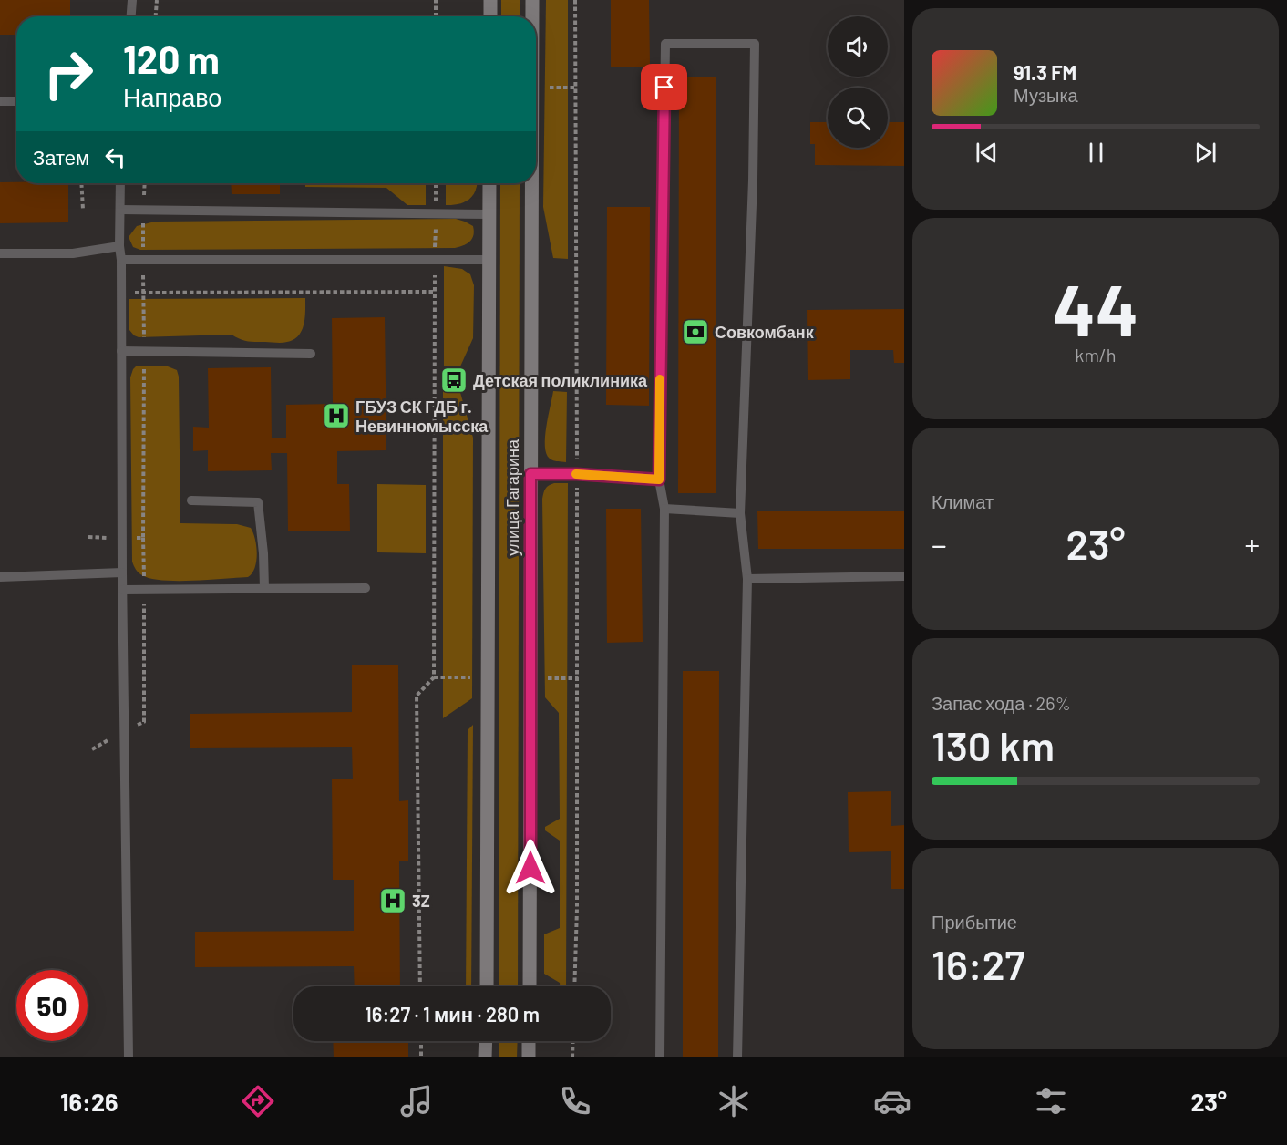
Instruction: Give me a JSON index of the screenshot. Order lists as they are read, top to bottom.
{
  "streets": {
    "main road": ["улица Гагарина"]
  },
  "places": {
    "bank": ["Совкомбанк"],
    "bus stop": ["Детская поликлиника"],
    "hospital": ["ГБУЗ СК ГДБ г. Невинномысска", "3Z"]
  },
  "page": {
    "turn": ["120 m", "Направо"],
    "song": ["91.3 FM", "Музыка"],
    "then": "Затем",
    "tile": [
      ["44", "km/h"],
      "Климат",
      ["Запас хода · 26%", "130 km"],
      ["Прибытие", "16:27"]
    ],
    "heat": ["−", "23°", "+"],
    "limit": "50",
    "trip": "16:27 · 1 мин · 280 m",
    "tabs": ["16:26", "23°"]
  }
}
